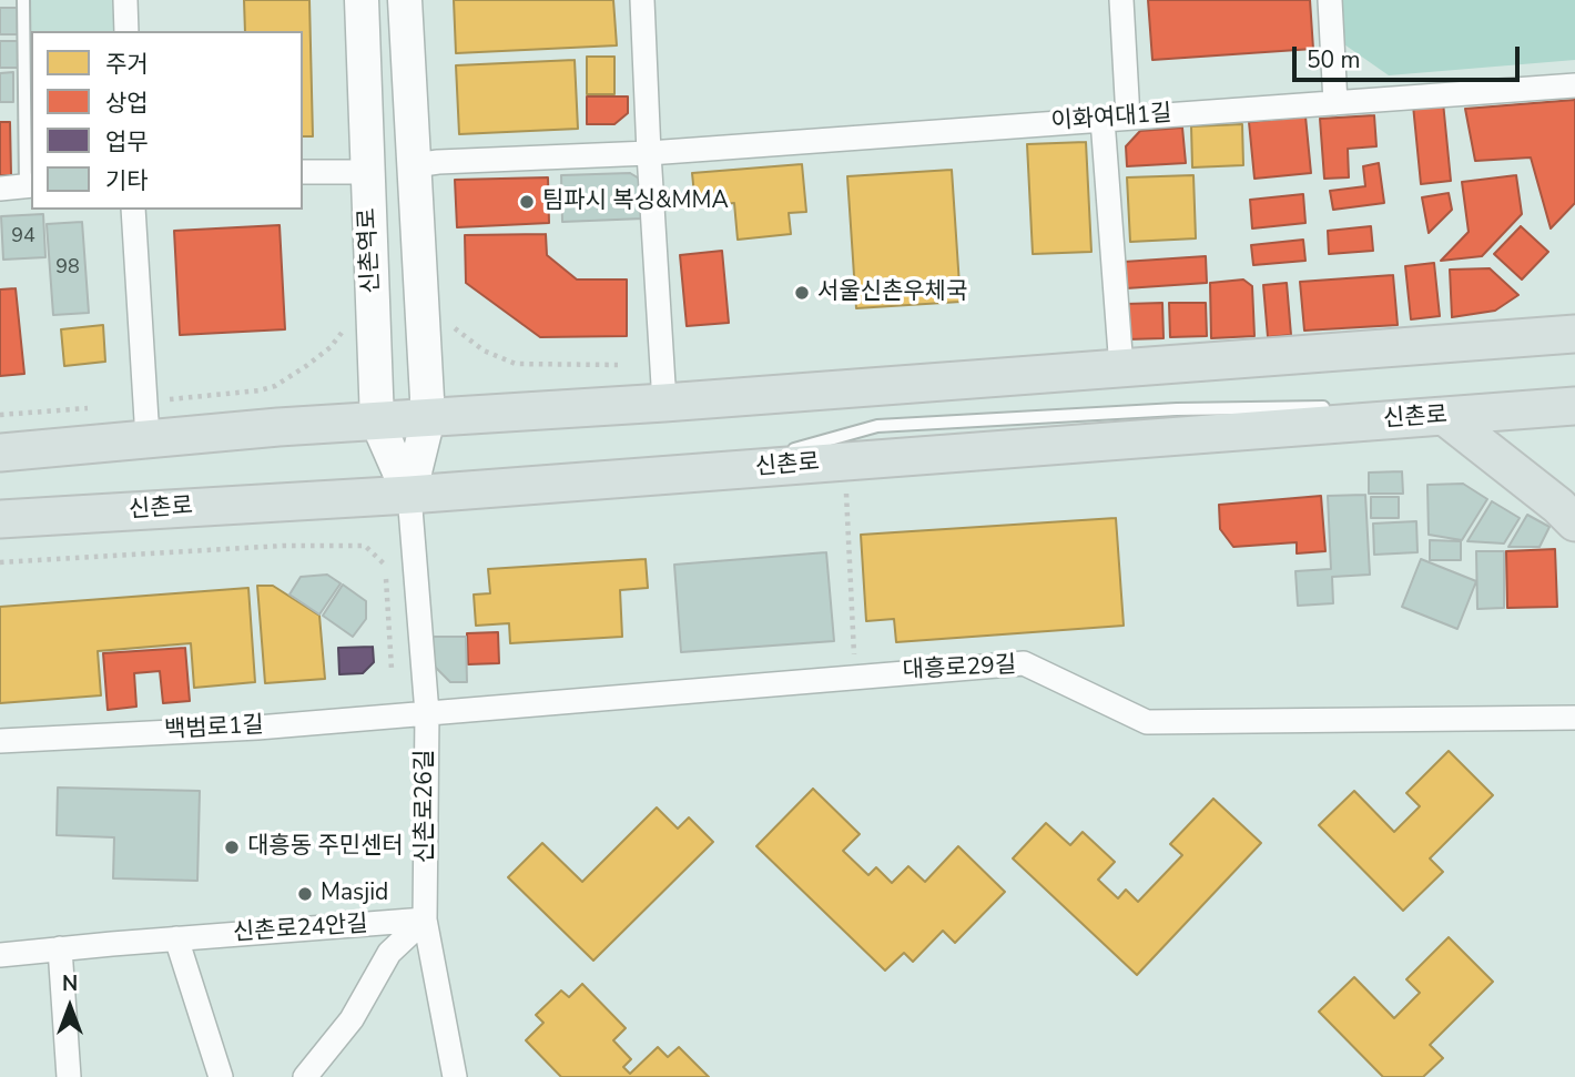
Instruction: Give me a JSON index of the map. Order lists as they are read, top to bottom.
{
  "streets": {
    "main road": ["신촌역로", "신촌로"],
    "street": [
      "이화여대1길",
      "대흥로29길",
      "백범로1길",
      "신촌로26길",
      "신촌로24안길"
    ]
  },
  "crossings": [
    ["신촌역로", "신촌로"],
    ["신촌역로", "신촌로26길"],
    ["신촌로", "신촌로26길"],
    ["대흥로29길", "백범로1길"],
    ["대흥로29길", "신촌로26길"],
    ["백범로1길", "신촌로26길"],
    ["신촌로26길", "신촌로24안길"]
  ],
  "places": [
    "팀파시 복싱&MMA",
    "서울신촌우체국",
    "대흥동 주민센터",
    "Masjid"
  ],
  "house_numbers": ["94", "98"],
  "legend": [
    "주거",
    "상업",
    "업무",
    "기타"
  ],
  "scale_bar": "50 m",
  "north": "top"
}
